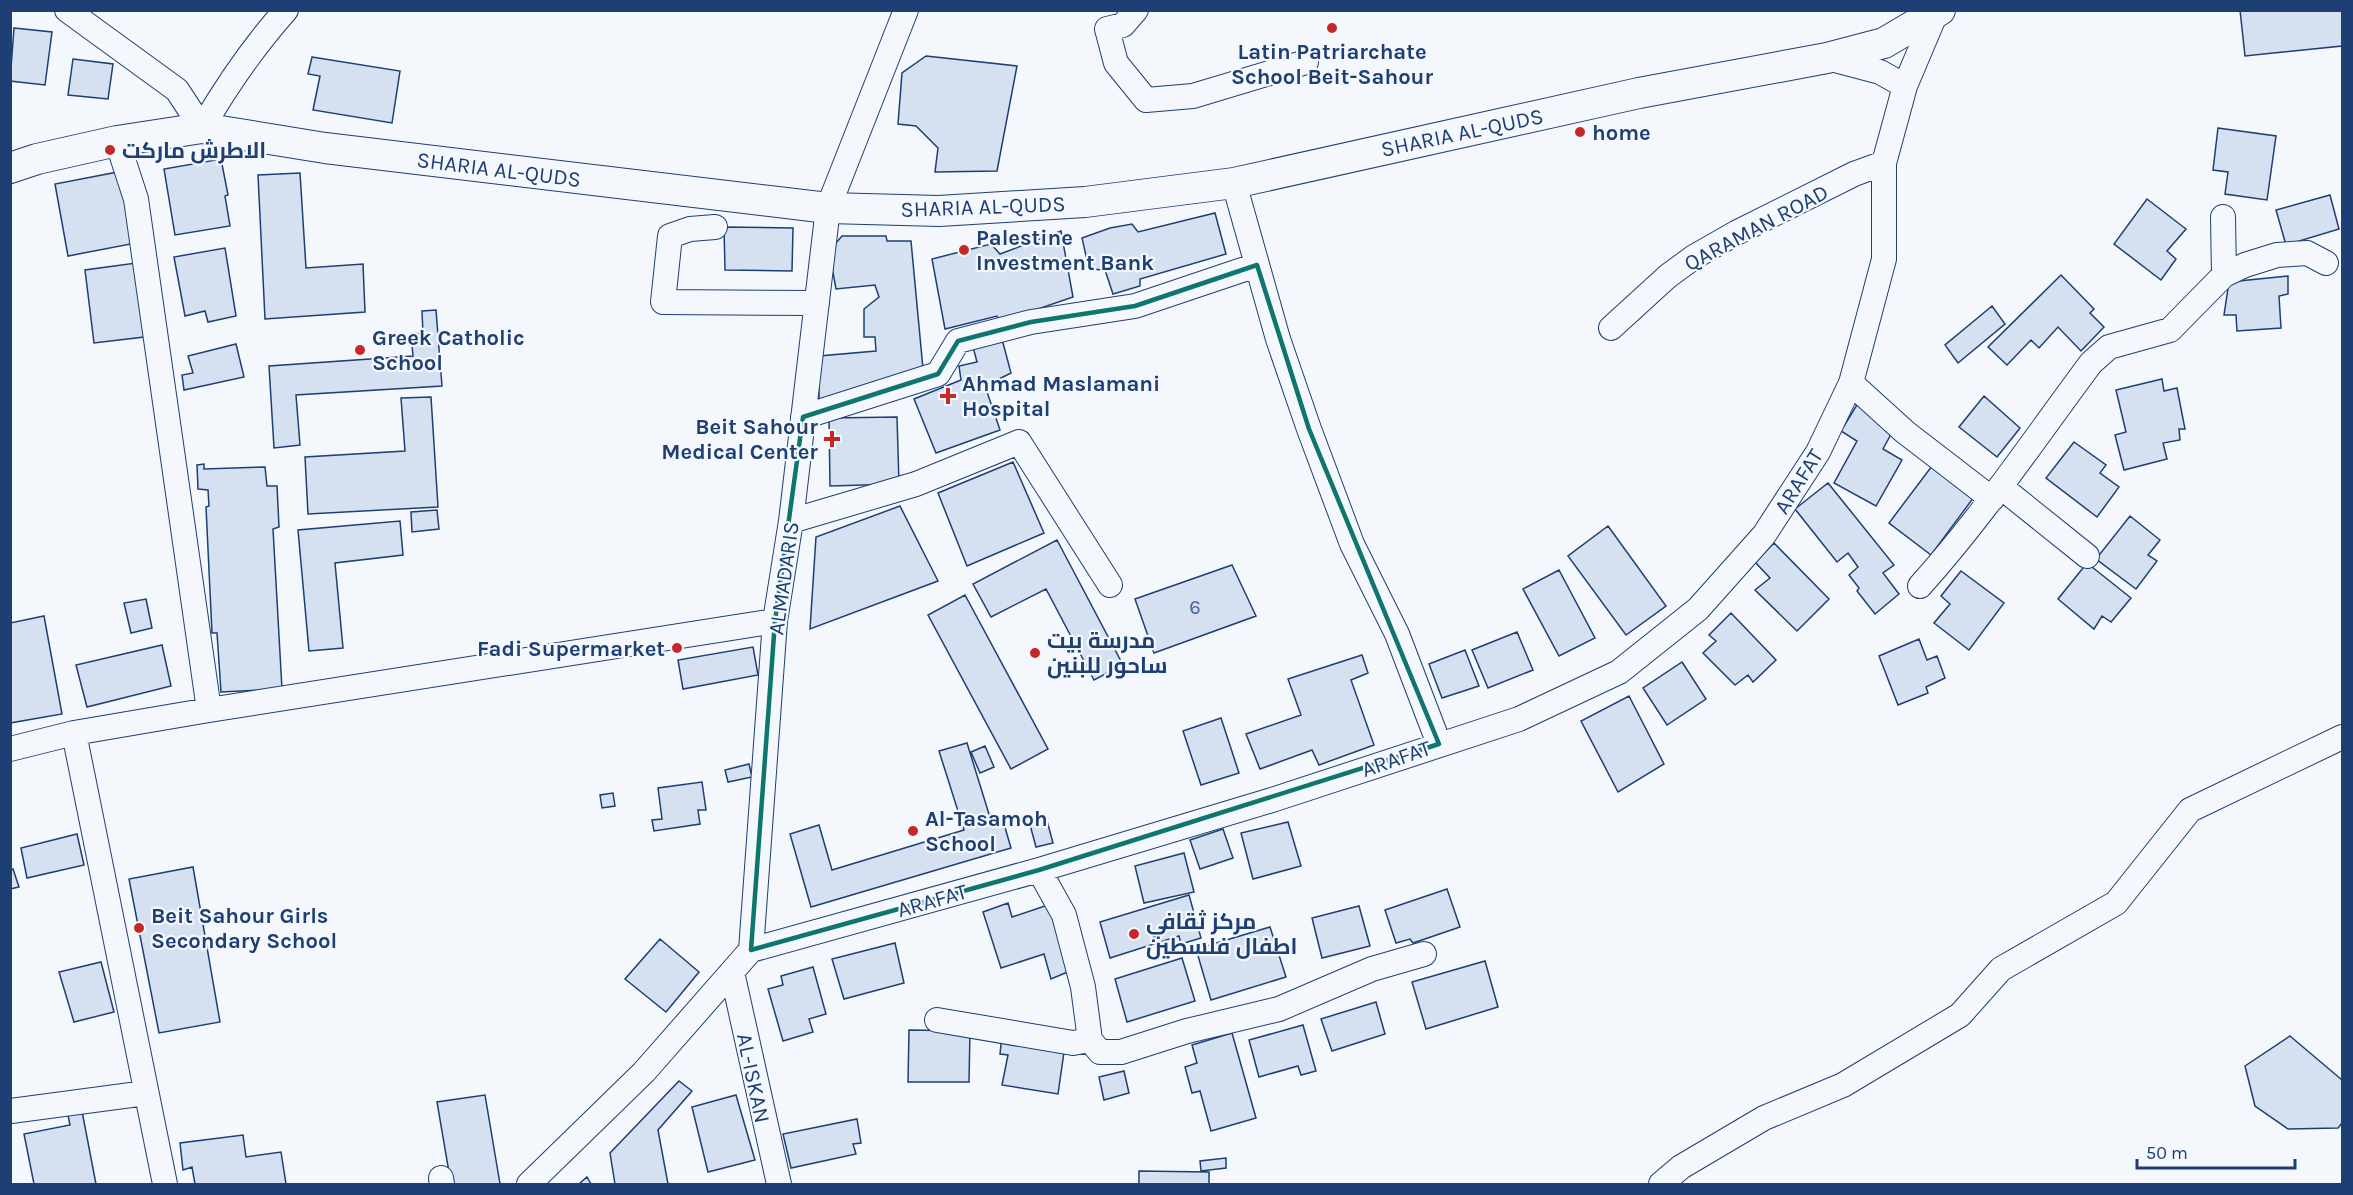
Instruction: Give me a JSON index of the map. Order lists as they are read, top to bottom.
{
  "streets": {
    "main road": ["SHARIA AL-QUDS"],
    "street": [
      "QARAMAN ROAD",
      "ARAFAT",
      "ALMADARIS",
      "AL-ISKAN"
    ]
  },
  "crossings": [
    ["SHARIA AL-QUDS", "ARAFAT"],
    ["SHARIA AL-QUDS", "ALMADARIS"],
    ["QARAMAN ROAD", "ARAFAT"],
    ["ARAFAT", "ALMADARIS"]
  ],
  "places": {
    "other": [
      "Latin Patriarchate School Beit-Sahour",
      "home",
      "الاطرش ماركت",
      "Palestine Investment Bank",
      "Greek Catholic School",
      "Fadi Supermarket",
      "مدرسة بيت ساحور للبنين",
      "Al-Tasamoh School",
      "Beit Sahour Girls Secondary School",
      "مركز ثقافي اطفال فلسطين"
    ],
    "health": ["Ahmad Maslamani Hospital", "Beit Sahour Medical Center"]
  },
  "house_numbers": ["6"],
  "scale_bar": "50 m"
}
